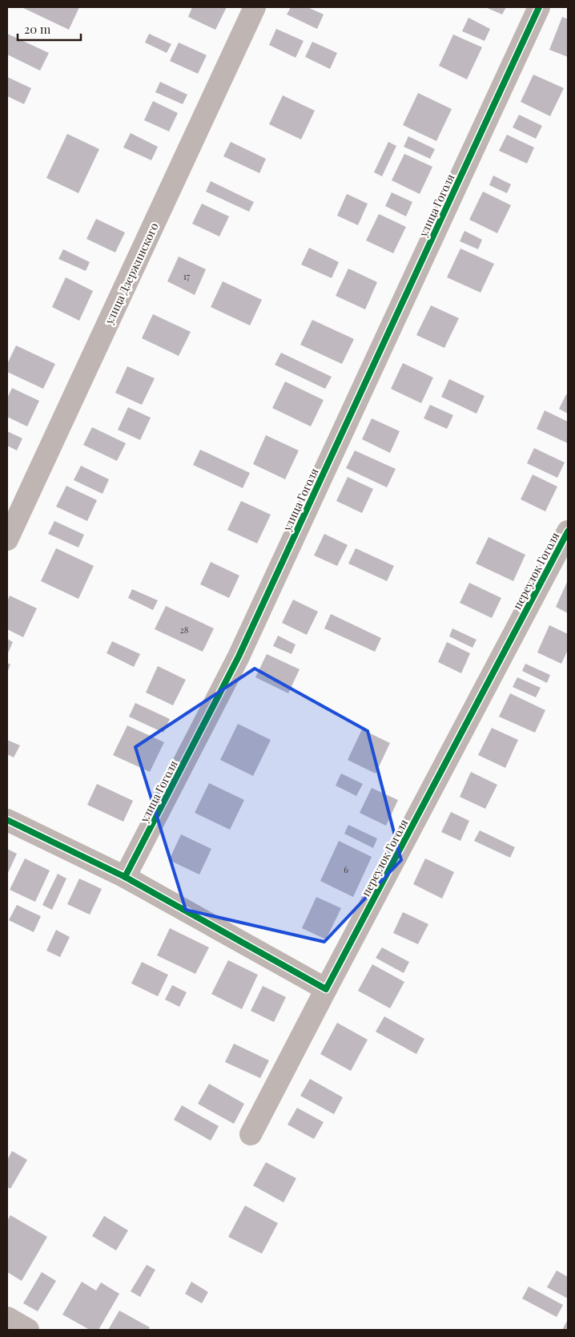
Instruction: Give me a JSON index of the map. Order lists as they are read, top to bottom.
{
  "streets": {
    "street": ["улица Гоголя", "улица Дзержинского", "переулок Гоголя"]
  },
  "house_numbers": ["17", "28", "6"],
  "scale_bar": "20 m"
}
